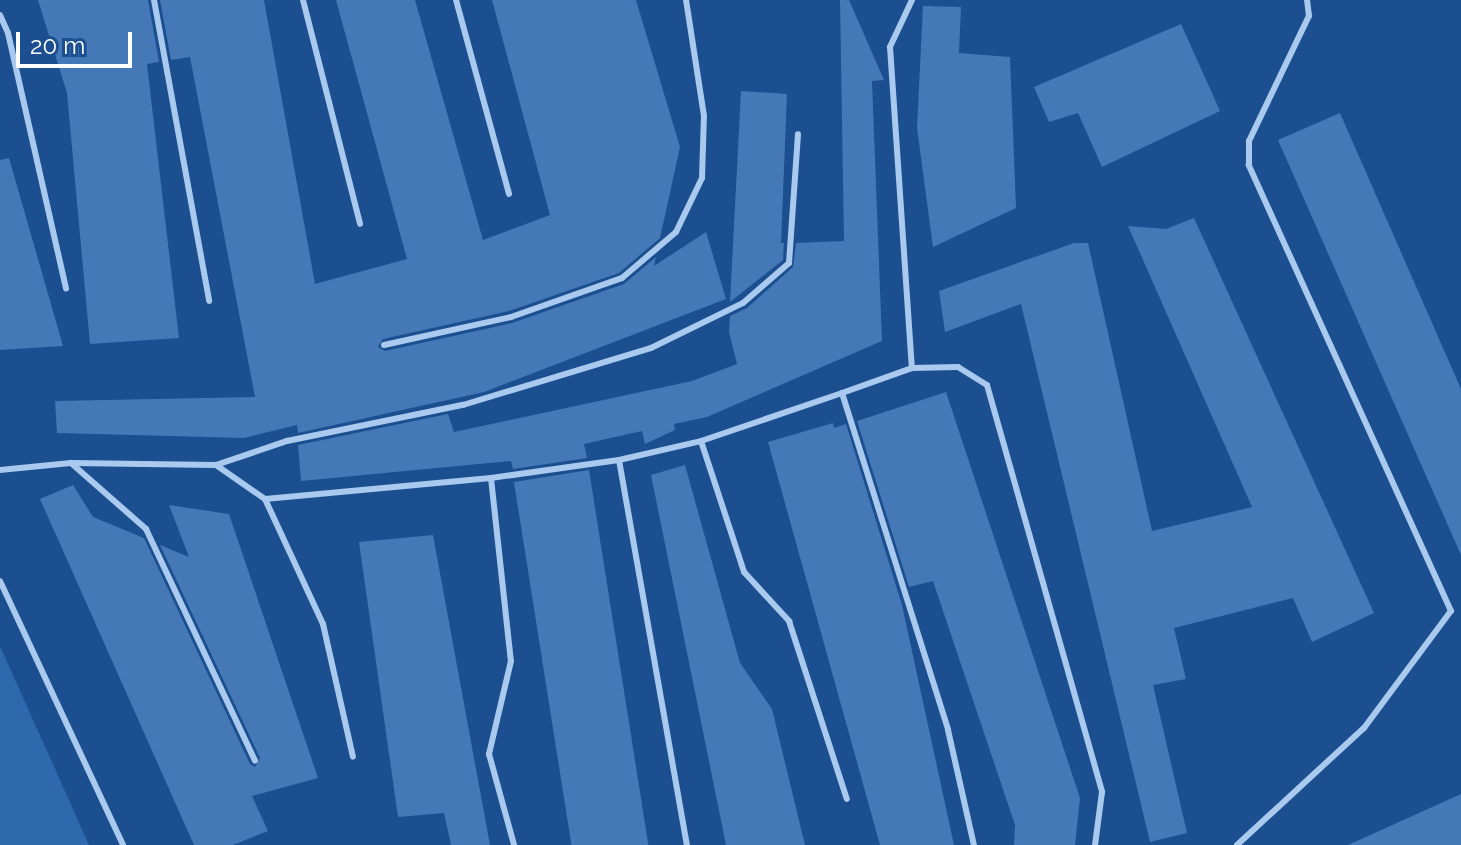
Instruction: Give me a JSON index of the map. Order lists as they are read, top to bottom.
{
  "scale_bar": "20 m"
}
